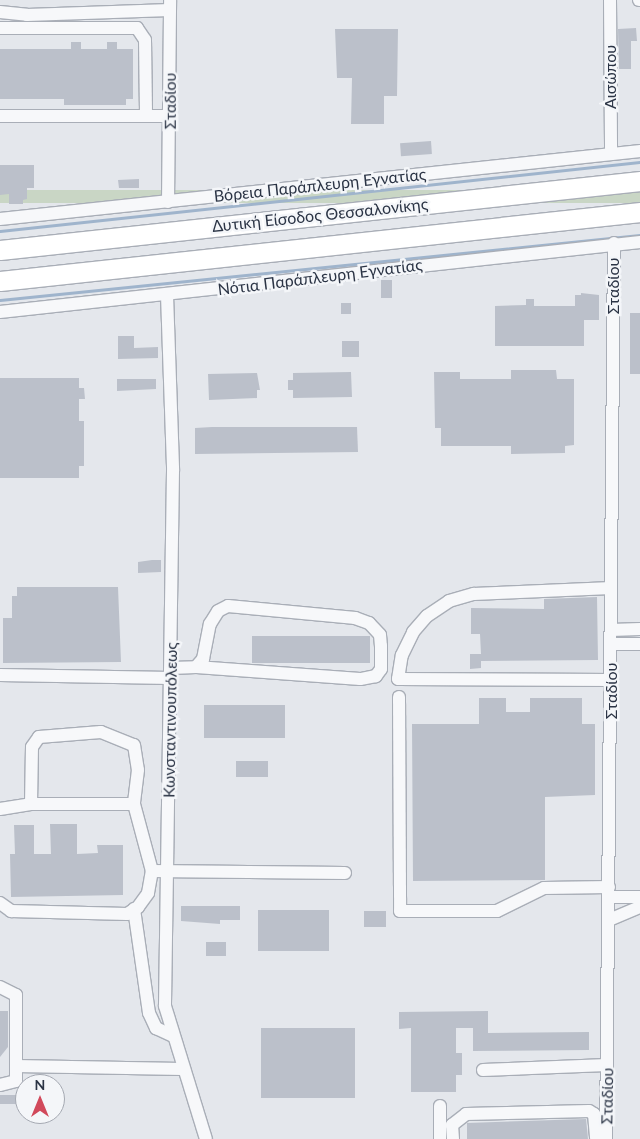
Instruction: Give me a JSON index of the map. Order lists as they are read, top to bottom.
{
  "streets": {
    "highway": ["Δυτική Είσοδος Θεσσαλονίκης"],
    "street": [
      "Αισώπου",
      "Σταδίου",
      "Βόρεια Παράπλευρη Εγνατίας",
      "Νότια Παράπλευρη Εγνατίας",
      "Κωνσταντινουπόλεως"
    ]
  },
  "crossings": [
    ["Αισώπου", "Βόρεια Παράπλευρη Εγνατίας"],
    ["Σταδίου", "Βόρεια Παράπλευρη Εγνατίας"],
    ["Σταδίου", "Νότια Παράπλευρη Εγνατίας"],
    ["Νότια Παράπλευρη Εγνατίας", "Κωνσταντινουπόλεως"]
  ],
  "north": "top"
}
